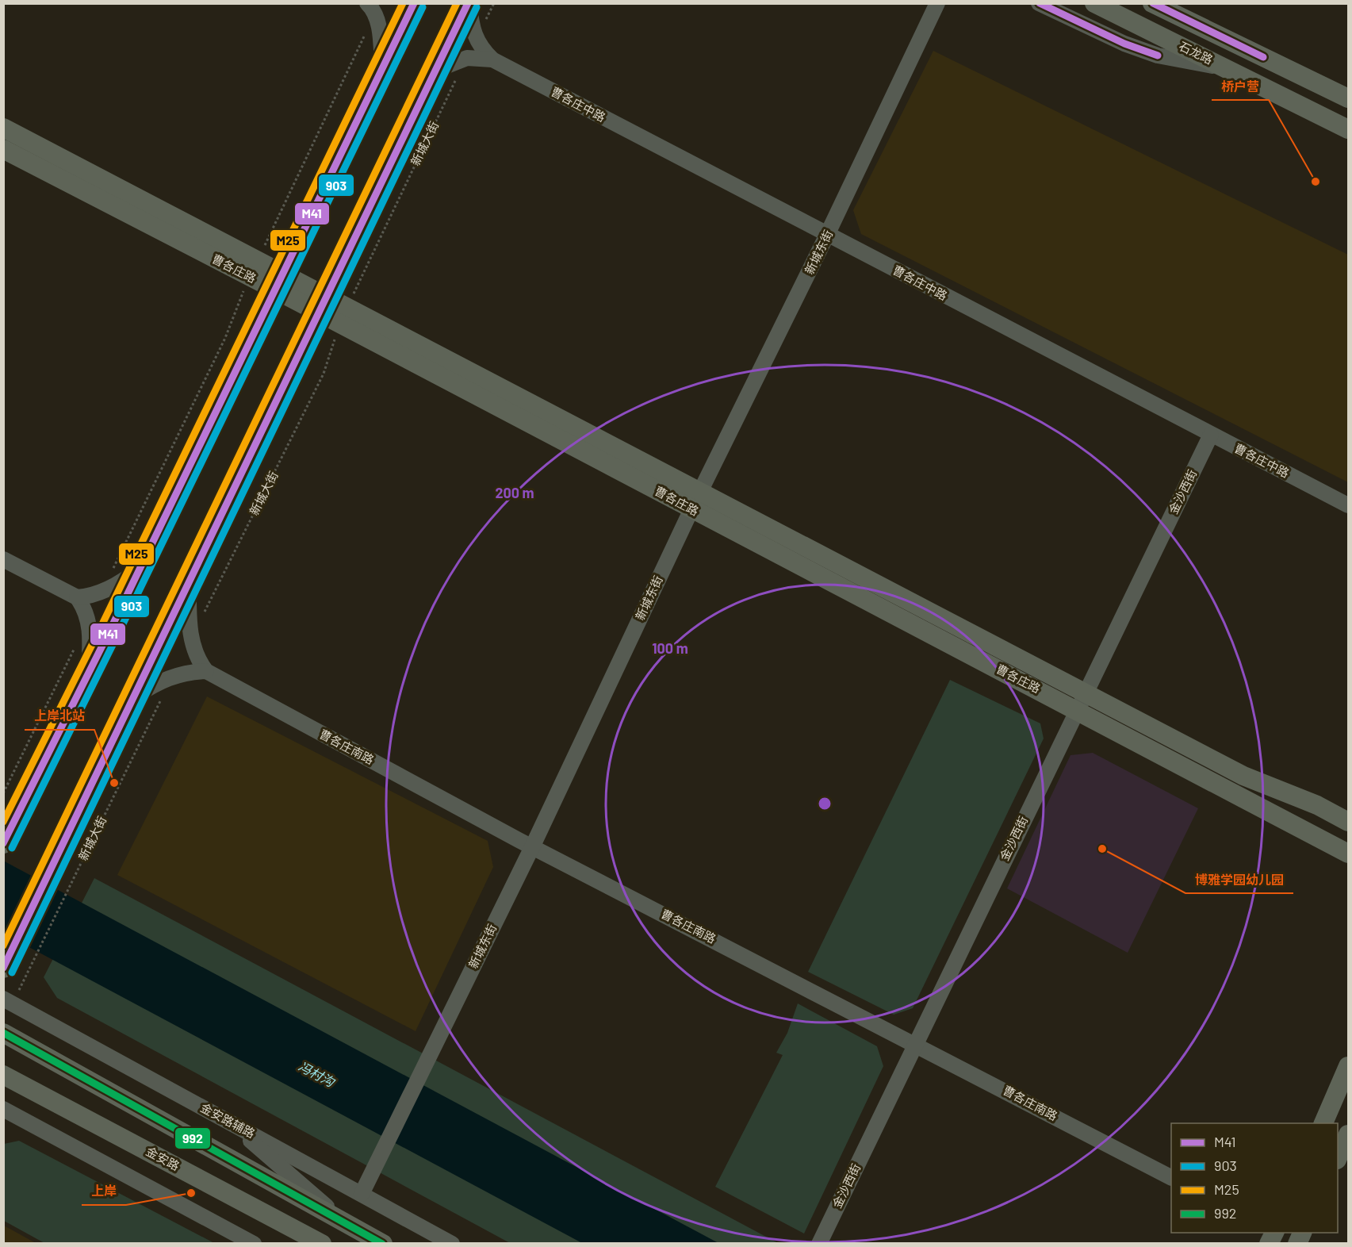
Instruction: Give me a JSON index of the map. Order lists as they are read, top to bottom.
{
  "streets": {
    "main road": [
      "石龙路",
      "新城大街",
      "曹各庄路",
      "金安路"
    ],
    "street": [
      "曹各庄中路",
      "新城东街",
      "金沙西街",
      "曹各庄南路",
      "金安路辅路"
    ]
  },
  "crossings": [
    ["曹各庄中路", "新城大街"],
    ["曹各庄中路", "新城东街"],
    ["曹各庄中路", "金沙西街"],
    ["新城大街", "曹各庄路"],
    ["新城东街", "曹各庄路"],
    ["新城东街", "曹各庄南路"],
    ["新城东街", "金安路辅路"],
    ["曹各庄路", "金沙西街"],
    ["金沙西街", "曹各庄南路"]
  ],
  "water": ["冯村沟"],
  "places": [
    "桥户营",
    "上岸北站",
    "博雅学园幼儿园",
    "上岸"
  ],
  "lines": [
    "transit line M41",
    "transit line M25",
    "transit line 903",
    "transit line 992"
  ],
  "legend": [
    "M41",
    "903",
    "M25",
    "992"
  ],
  "rings": ["200 m", "100 m"]
}
